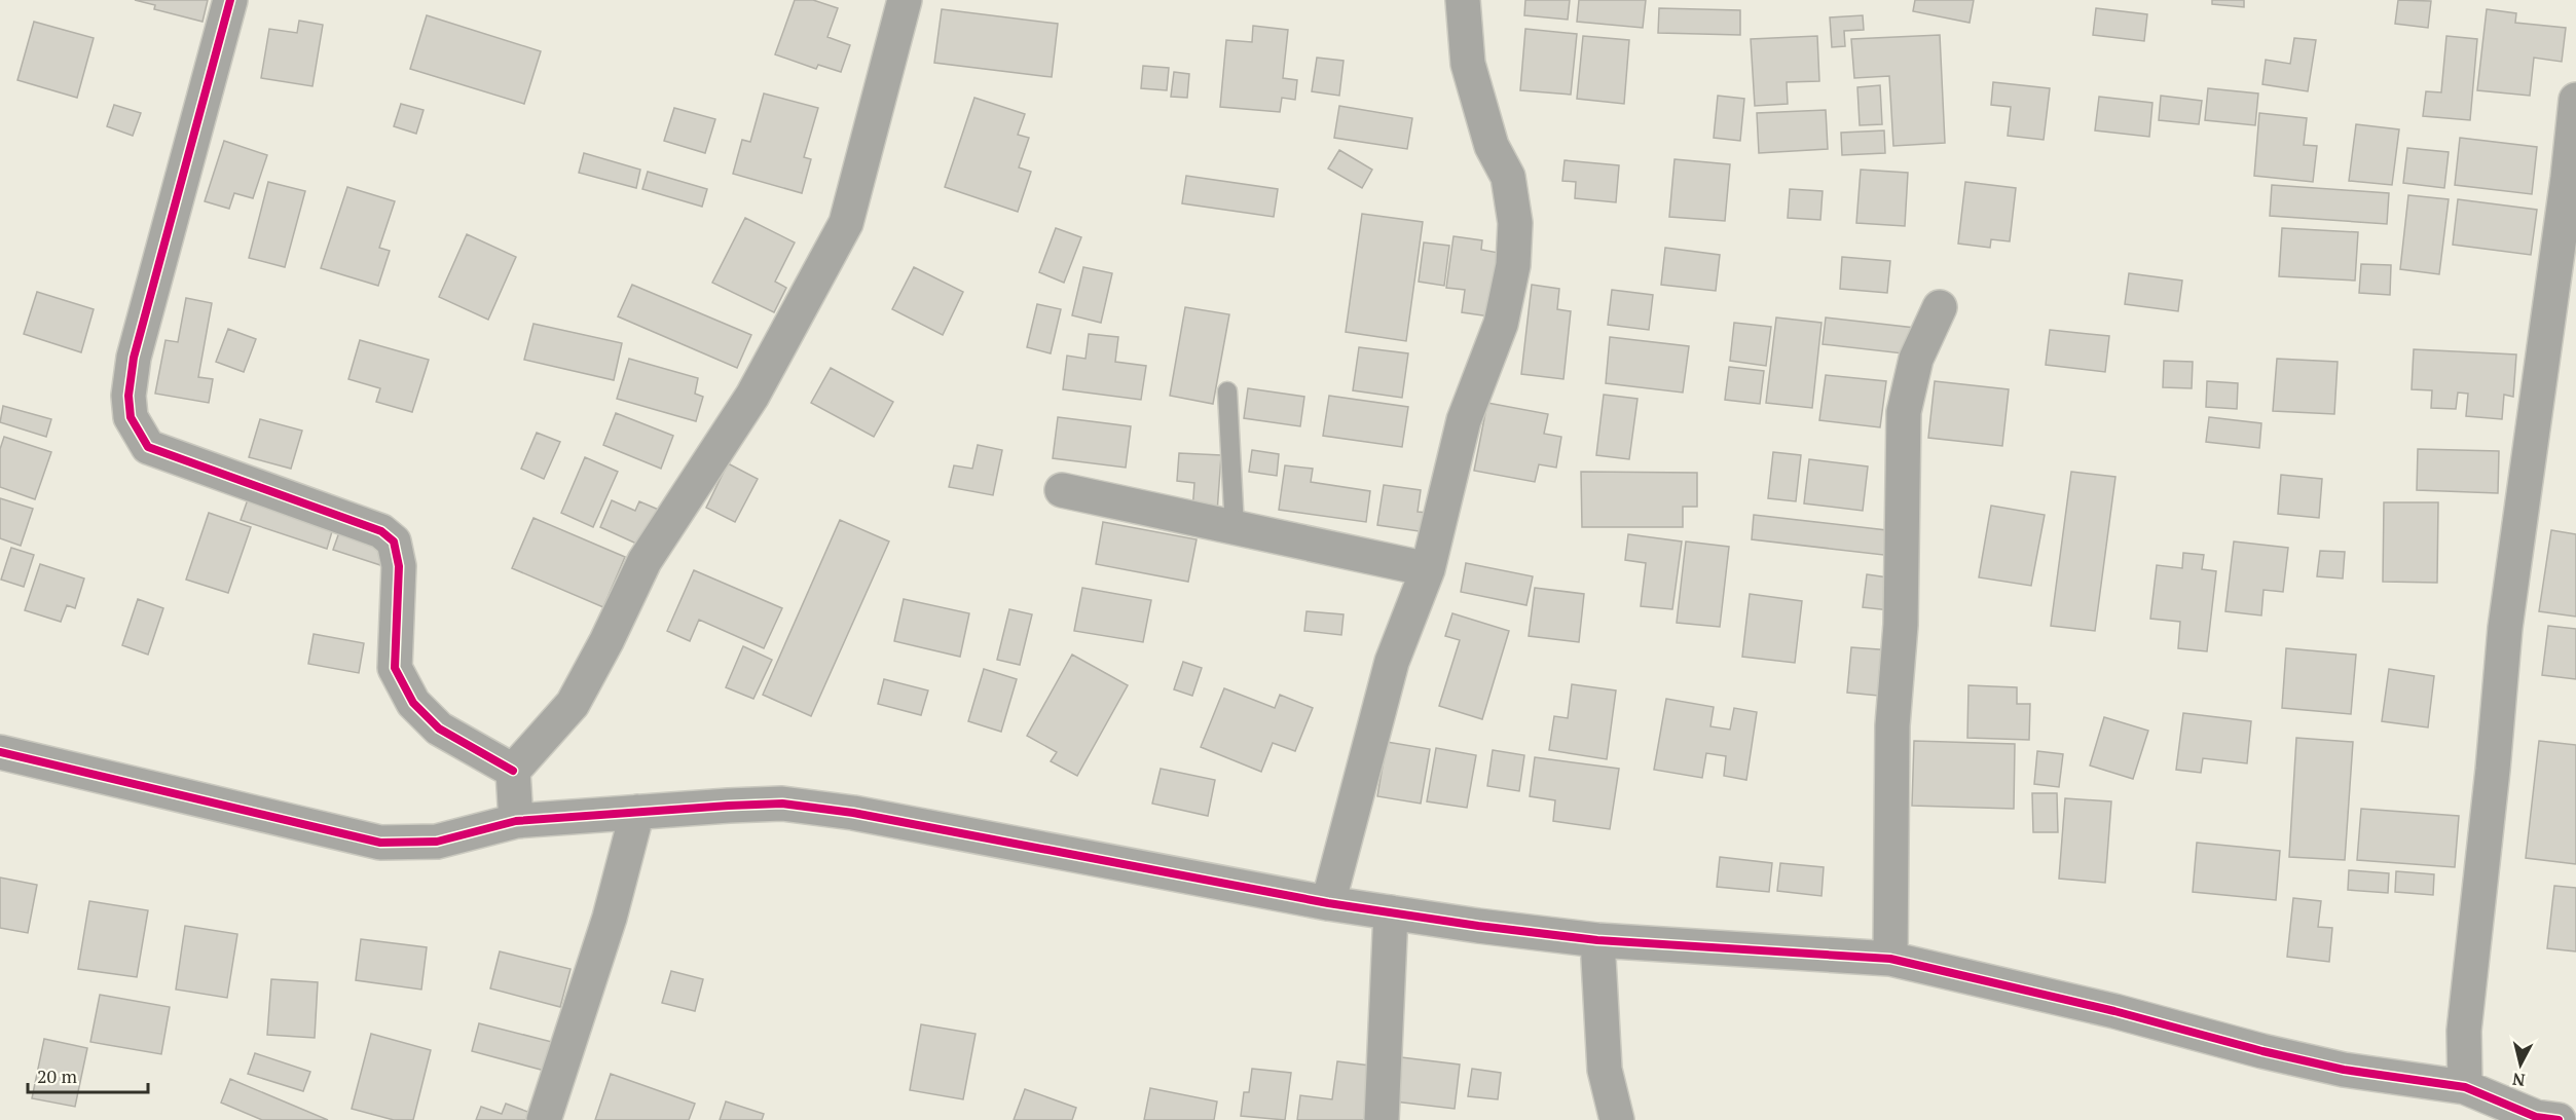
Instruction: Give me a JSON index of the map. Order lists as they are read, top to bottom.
{
  "scale_bar": "20 m",
  "north": "bottom"
}
